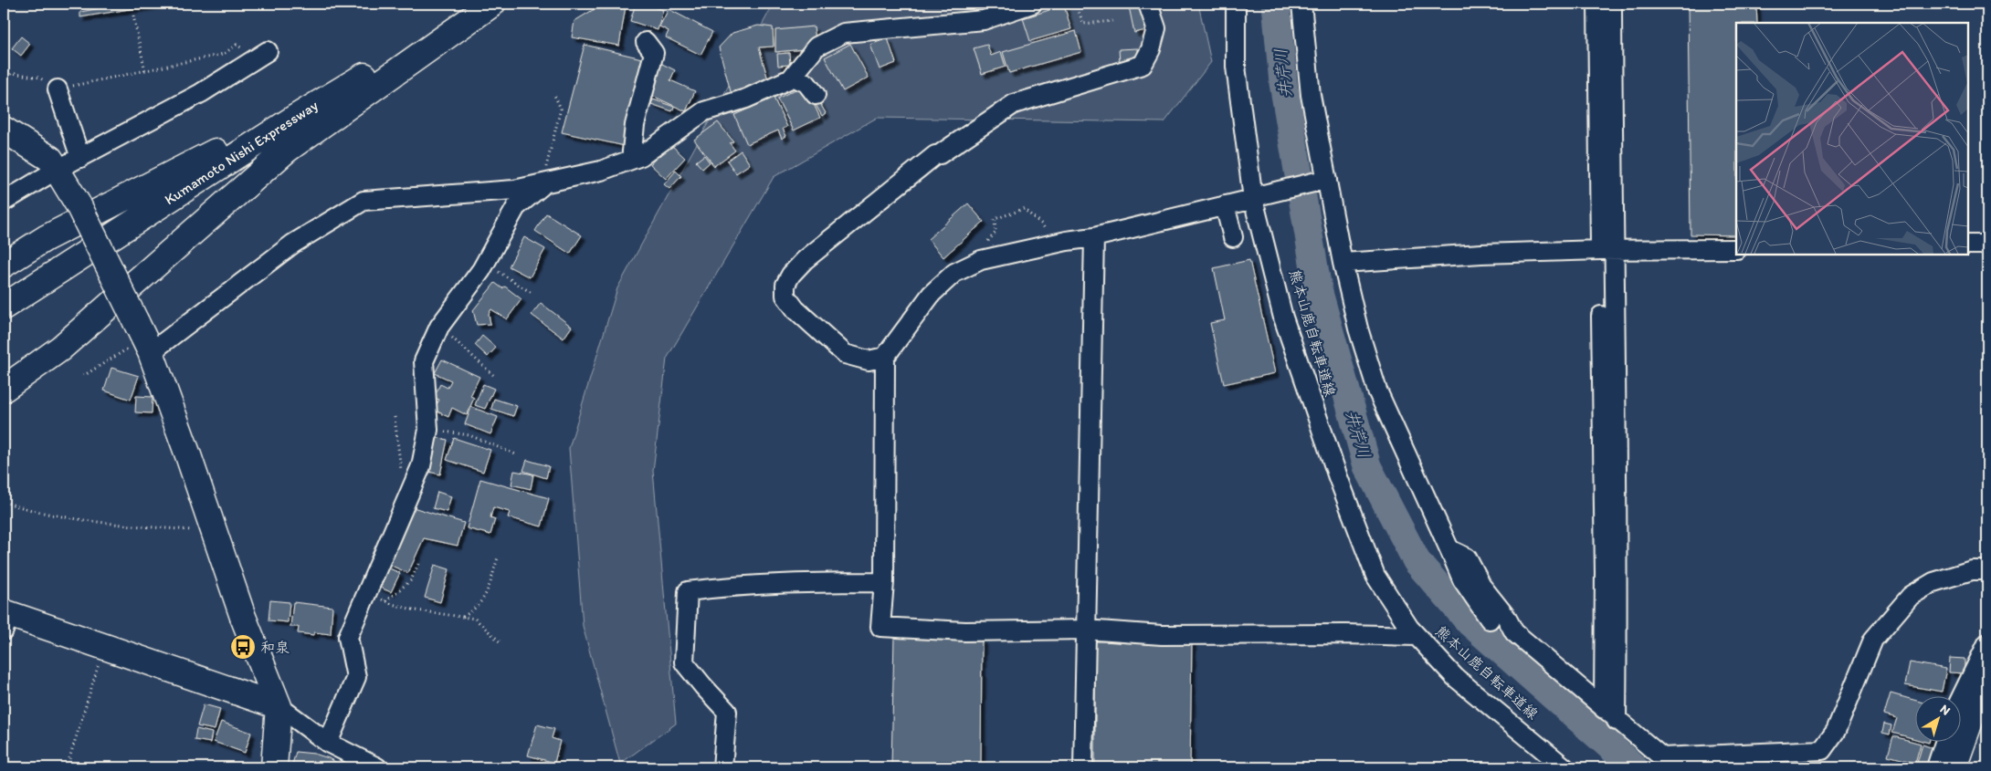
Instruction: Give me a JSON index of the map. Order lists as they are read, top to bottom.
{
  "streets": {
    "main road": ["Kumamoto Nishi Expressway"]
  },
  "water": ["井芹川"],
  "places": {
    "bus stop": ["和泉"]
  },
  "north": "top right"
}
